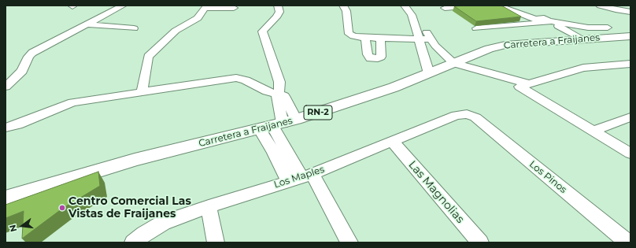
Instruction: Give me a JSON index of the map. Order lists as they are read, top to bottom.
{
  "streets": {
    "main road": ["Carretera a Fraijanes", "RN-2"],
    "street": ["Los Maples", "Los Pinos", "Las Magnolias"]
  },
  "crossings": [
    ["Los Maples", "Los Pinos"],
    ["Los Maples", "Las Magnolias"]
  ],
  "places": ["Centro Comercial Las Vistas de Fraijanes"],
  "north": "left"
}
